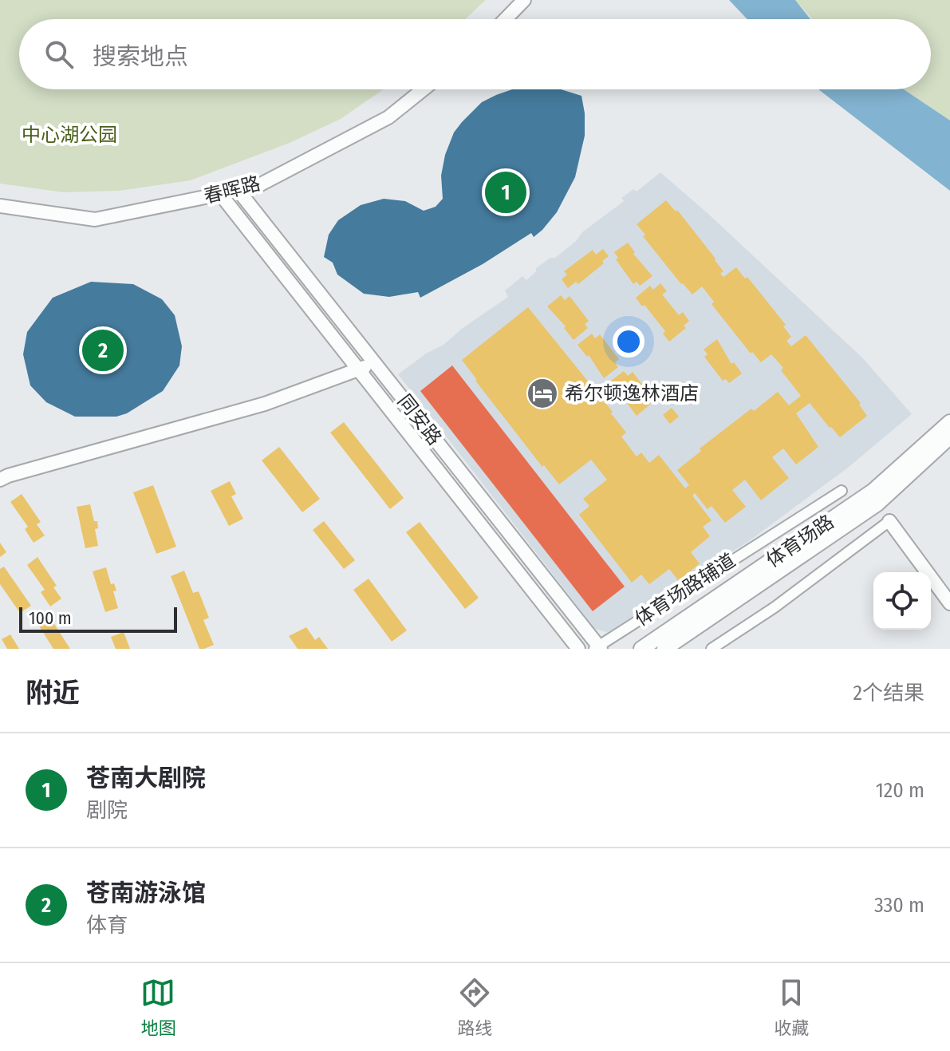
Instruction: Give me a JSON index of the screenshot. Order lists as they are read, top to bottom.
{
  "streets": {
    "main road": ["体育场路"],
    "street": ["春晖路", "同安路", "体育场路辅道"]
  },
  "crossings": [
    ["春晖路", "同安路"],
    ["同安路", "体育场路辅道"]
  ],
  "parks": ["中心湖公园"],
  "places": {
    "hotel": ["希尔顿逸林酒店"]
  },
  "scale_bar": "100 m",
  "page": {
    "search": "搜索地点",
    "pins": ["1", "2"],
    "scale": "100 m",
    "heading": ["附近", "2个结果"],
    "list": [
      {
        "mark": "1",
        "name": "苍南大剧院",
        "note": "剧院",
        "value": "120 m"
      },
      {
        "mark": "2",
        "name": "苍南游泳馆",
        "note": "体育",
        "value": "330 m"
      }
    ],
    "nav": ["地图", "路线", "收藏"]
  }
}
